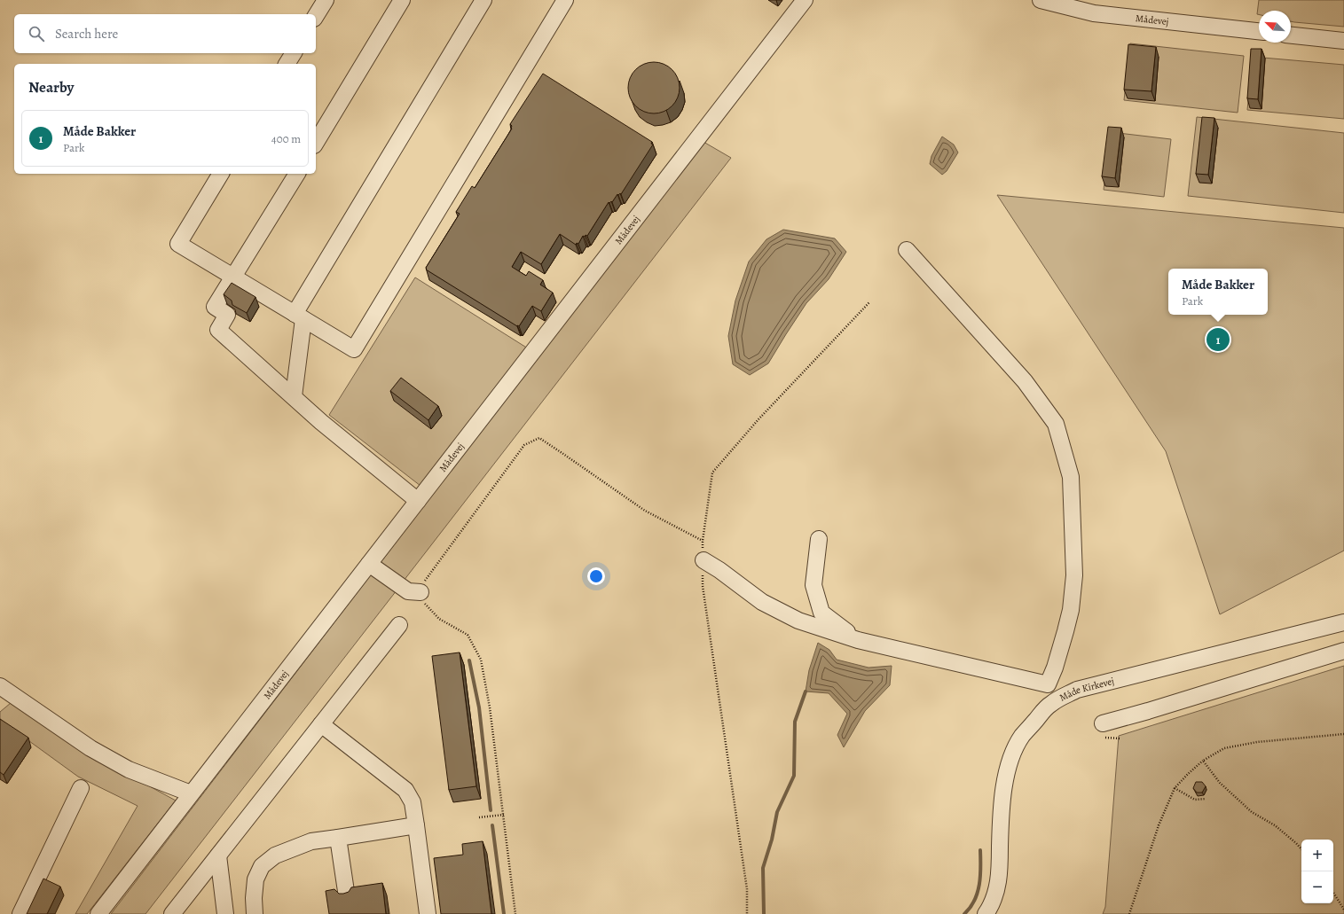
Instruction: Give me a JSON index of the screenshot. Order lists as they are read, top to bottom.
{
  "streets": {
    "street": ["Mådevej", "Måde Kirkevej"]
  },
  "north": "top left",
  "page": {
    "search": "Search here",
    "heading": "Nearby",
    "list": [
      {
        "mark": "1",
        "name": "Måde Bakker",
        "note": "Park",
        "value": "400 m"
      }
    ],
    "popup": ["Måde Bakker", "Park"],
    "pins": "1",
    "map_buttons": ["+", "−"]
  }
}
